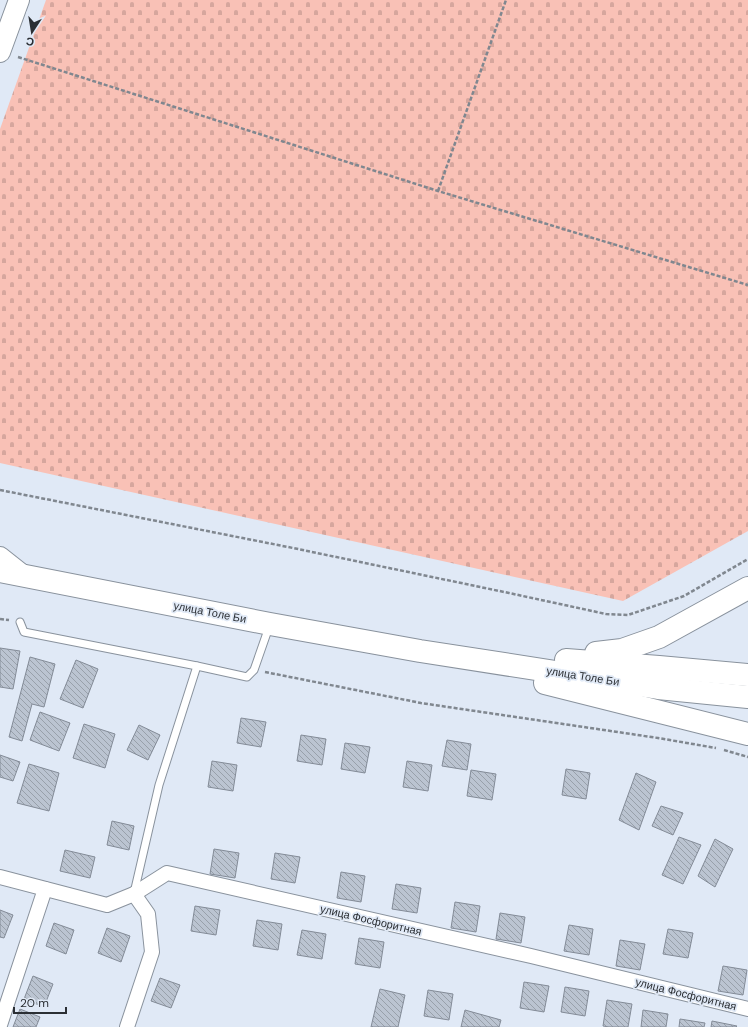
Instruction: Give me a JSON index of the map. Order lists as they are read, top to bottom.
{
  "streets": {
    "main road": ["улица Толе Би"],
    "street": ["улица Фосфоритная"]
  },
  "scale_bar": "20 m",
  "north": "bottom"
}
